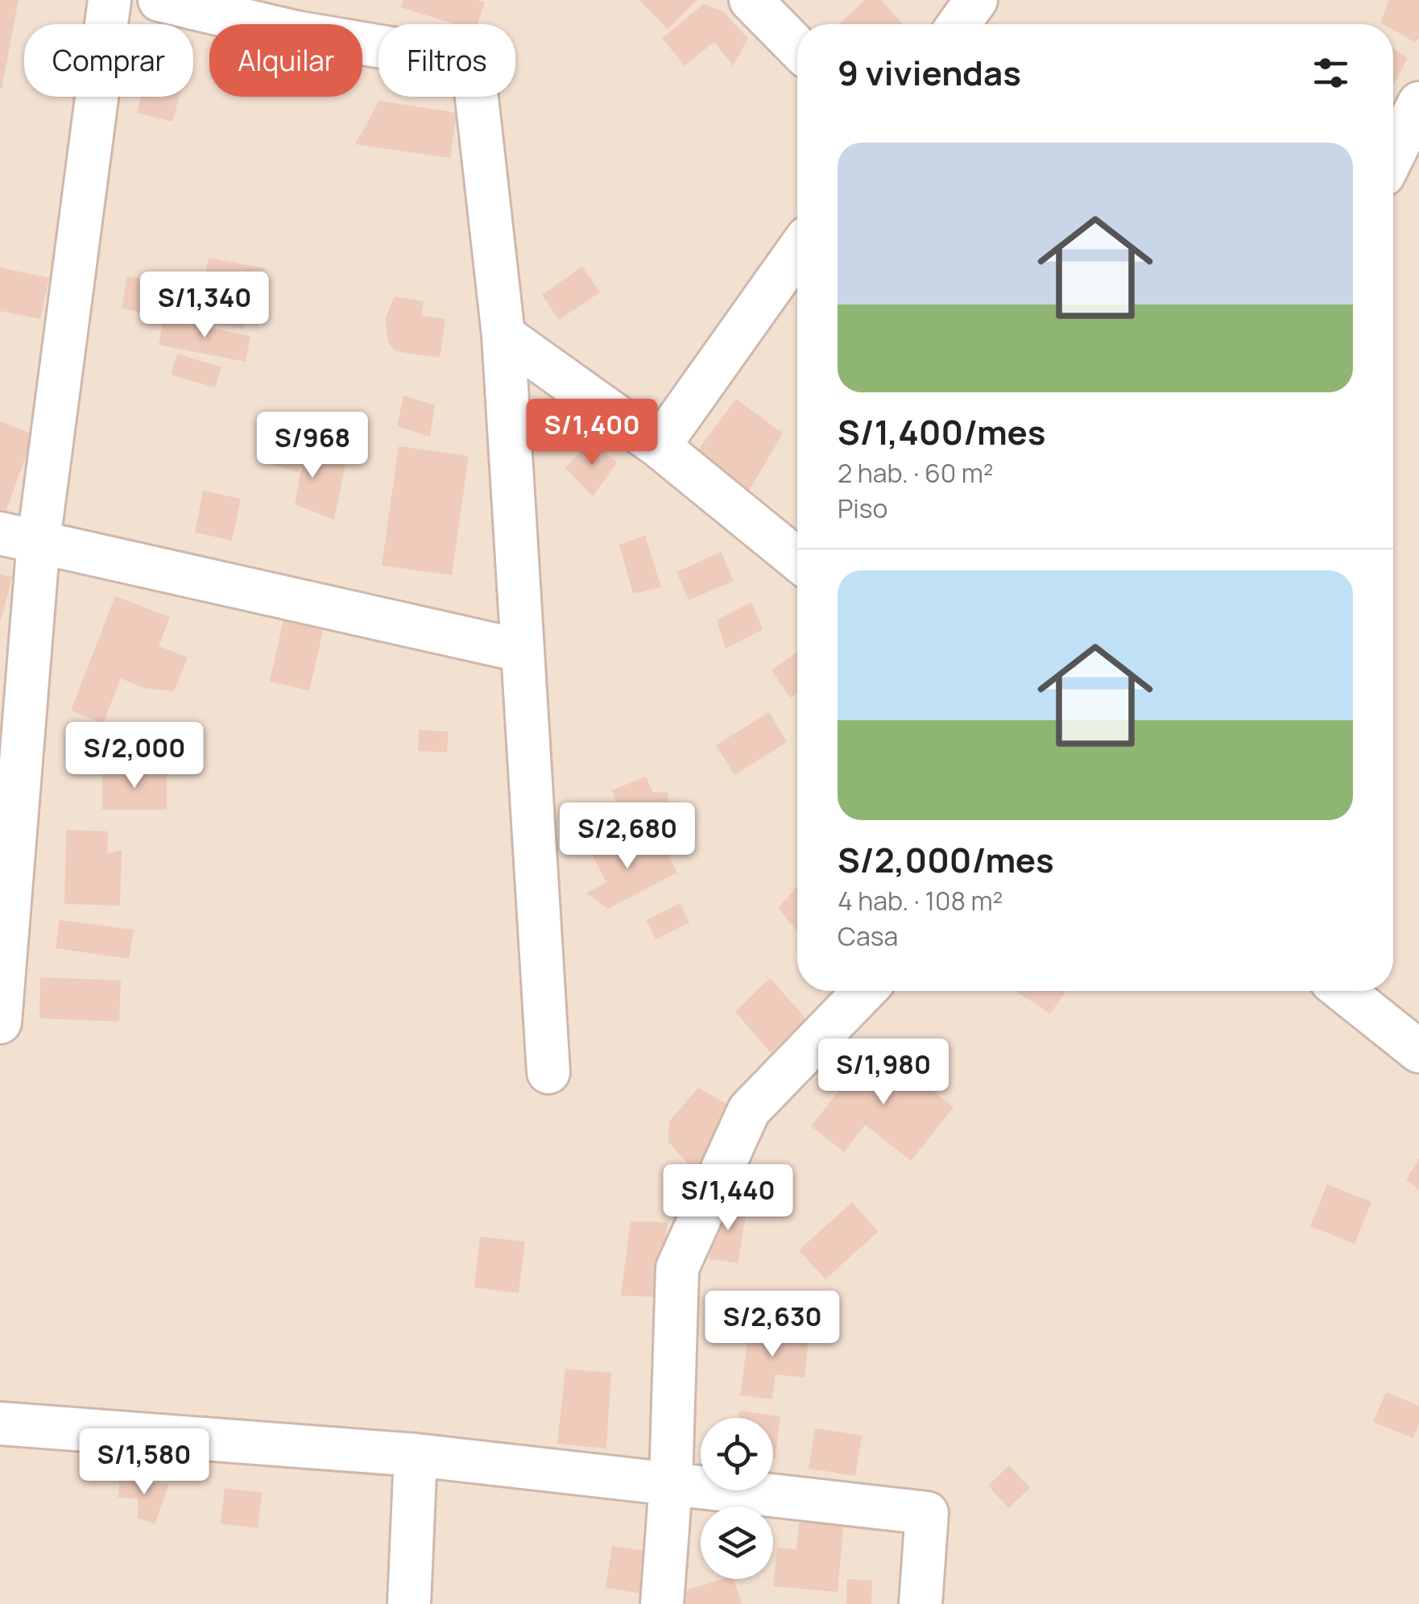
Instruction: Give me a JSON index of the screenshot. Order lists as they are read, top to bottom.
{
  "page": {
    "chip": ["Comprar", "Alquilar", "Filtros"],
    "heading": "9 viviendas",
    "list": [
      {
        "name": "S/1,400/mes",
        "note": "2 hab. · 60 m² · Piso"
      },
      {
        "name": "S/2,000/mes",
        "note": "4 hab. · 108 m² · Casa"
      }
    ],
    "price": [
      "S/1,340",
      "S/1,400",
      "S/968",
      "S/2,000",
      "S/2,680",
      "S/1,980",
      "S/1,440",
      "S/2,630",
      "S/1,580"
    ]
  }
}
